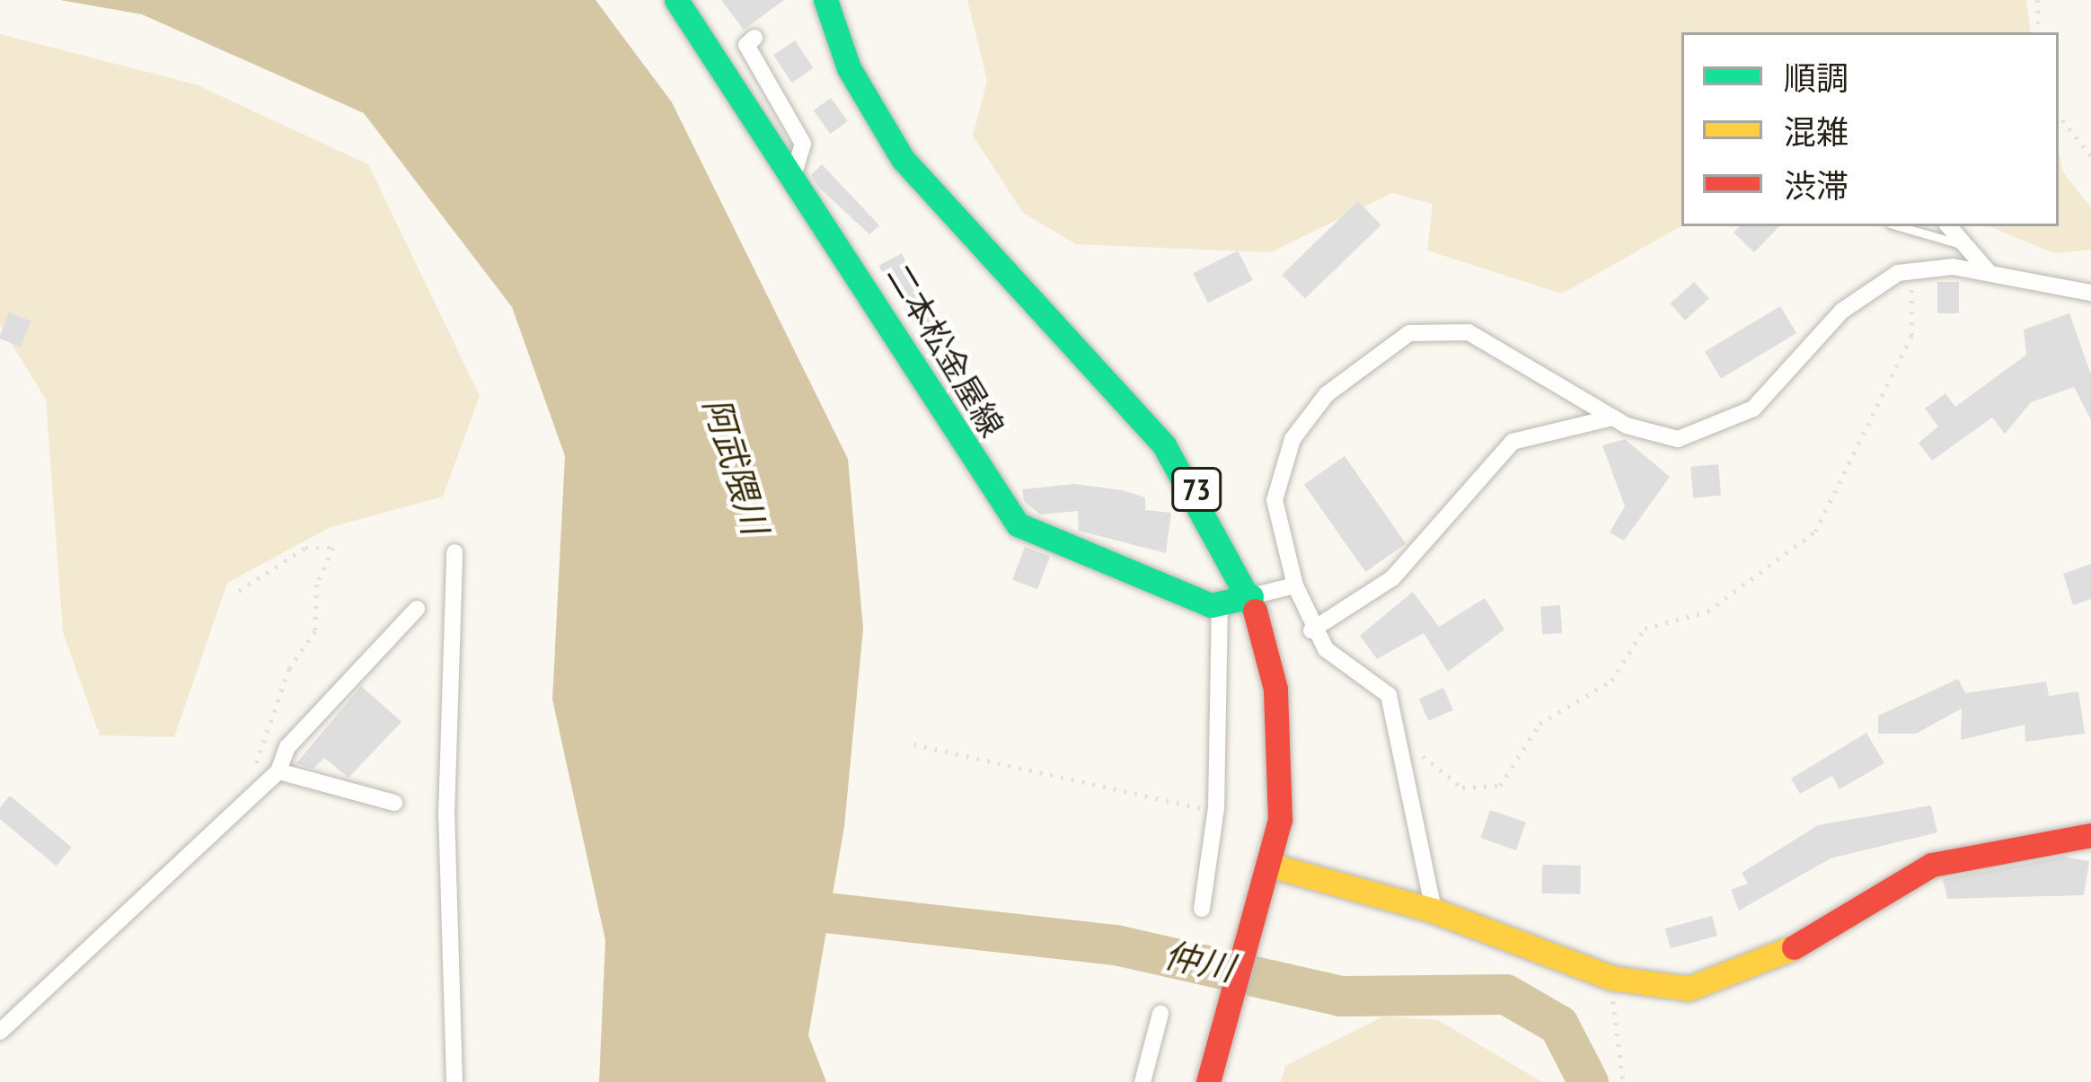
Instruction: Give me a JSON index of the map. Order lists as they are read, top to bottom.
{
  "streets": {
    "main road": ["二本松金屋線", "73"]
  },
  "water": ["阿武隈川", "仲川"],
  "legend": ["順調", "混雑", "渋滞"]
}
